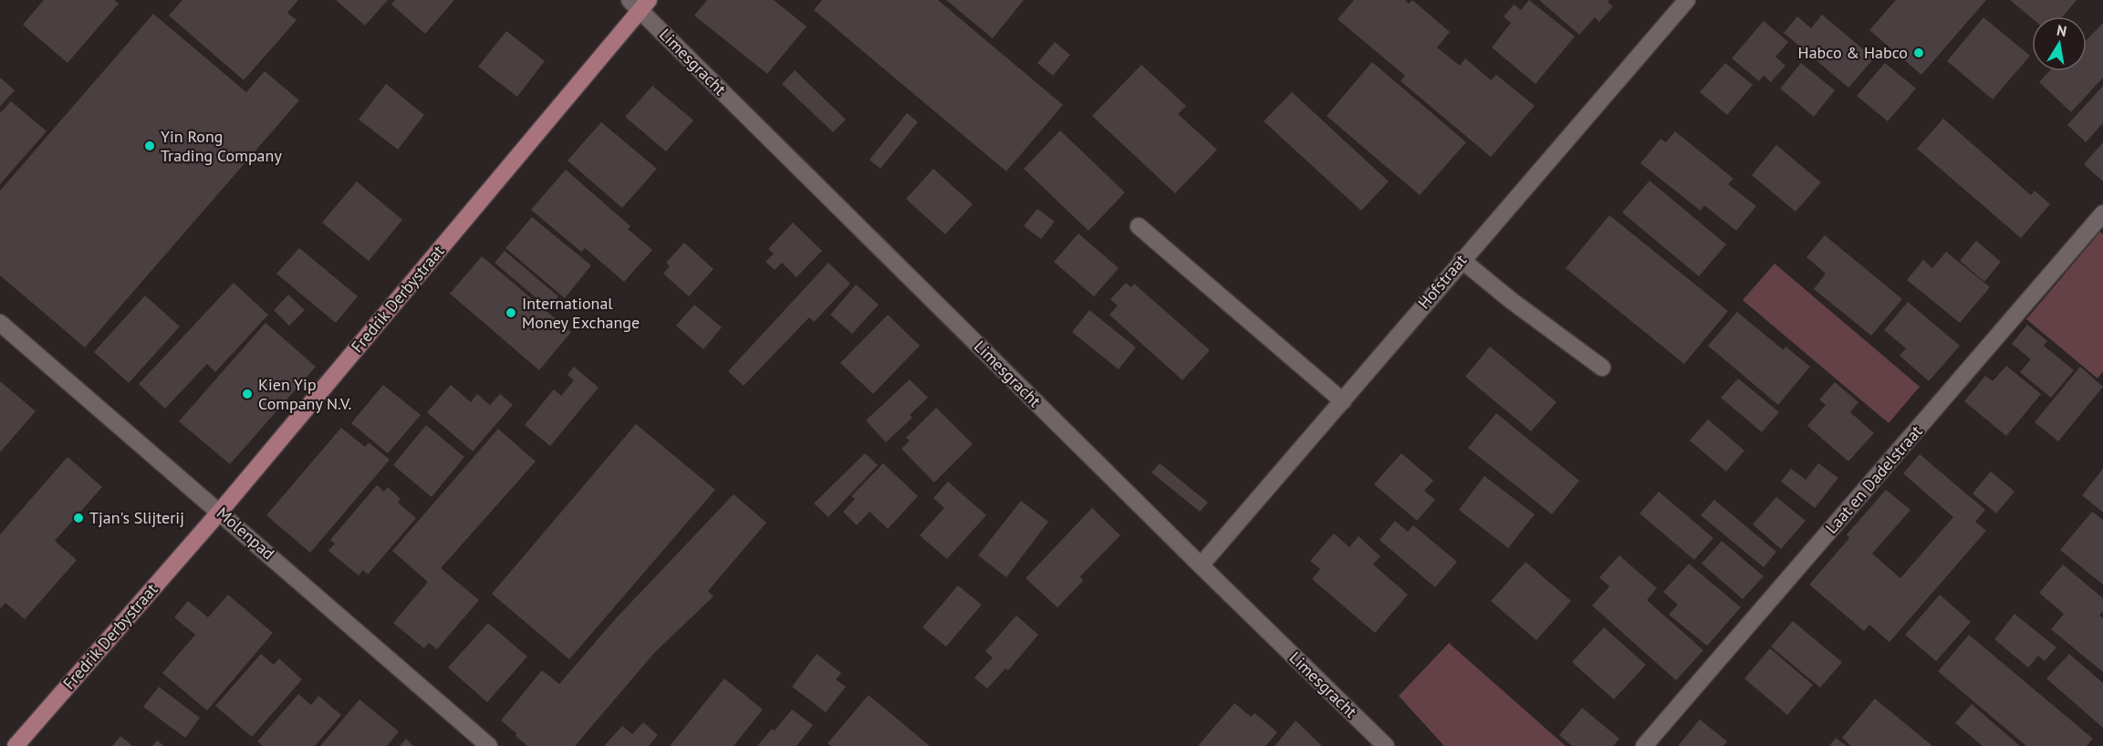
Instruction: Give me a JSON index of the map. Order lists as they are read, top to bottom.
{
  "streets": {
    "main road": ["Fredrik Derbystraat"],
    "street": [
      "Limesgracht",
      "Hofstraat",
      "Laat en Dadelstraat",
      "Molenpad"
    ]
  },
  "crossings": [
    ["Limesgracht", "Hofstraat"],
    ["Limesgracht", "Fredrik Derbystraat"],
    ["Fredrik Derbystraat", "Molenpad"]
  ],
  "places": [
    "Habco & Habco",
    "Yin Rong Trading Company",
    "International Money Exchange",
    "Kien Yip Company N.V.",
    "Tjan's Slijterij"
  ],
  "north": "top"
}
